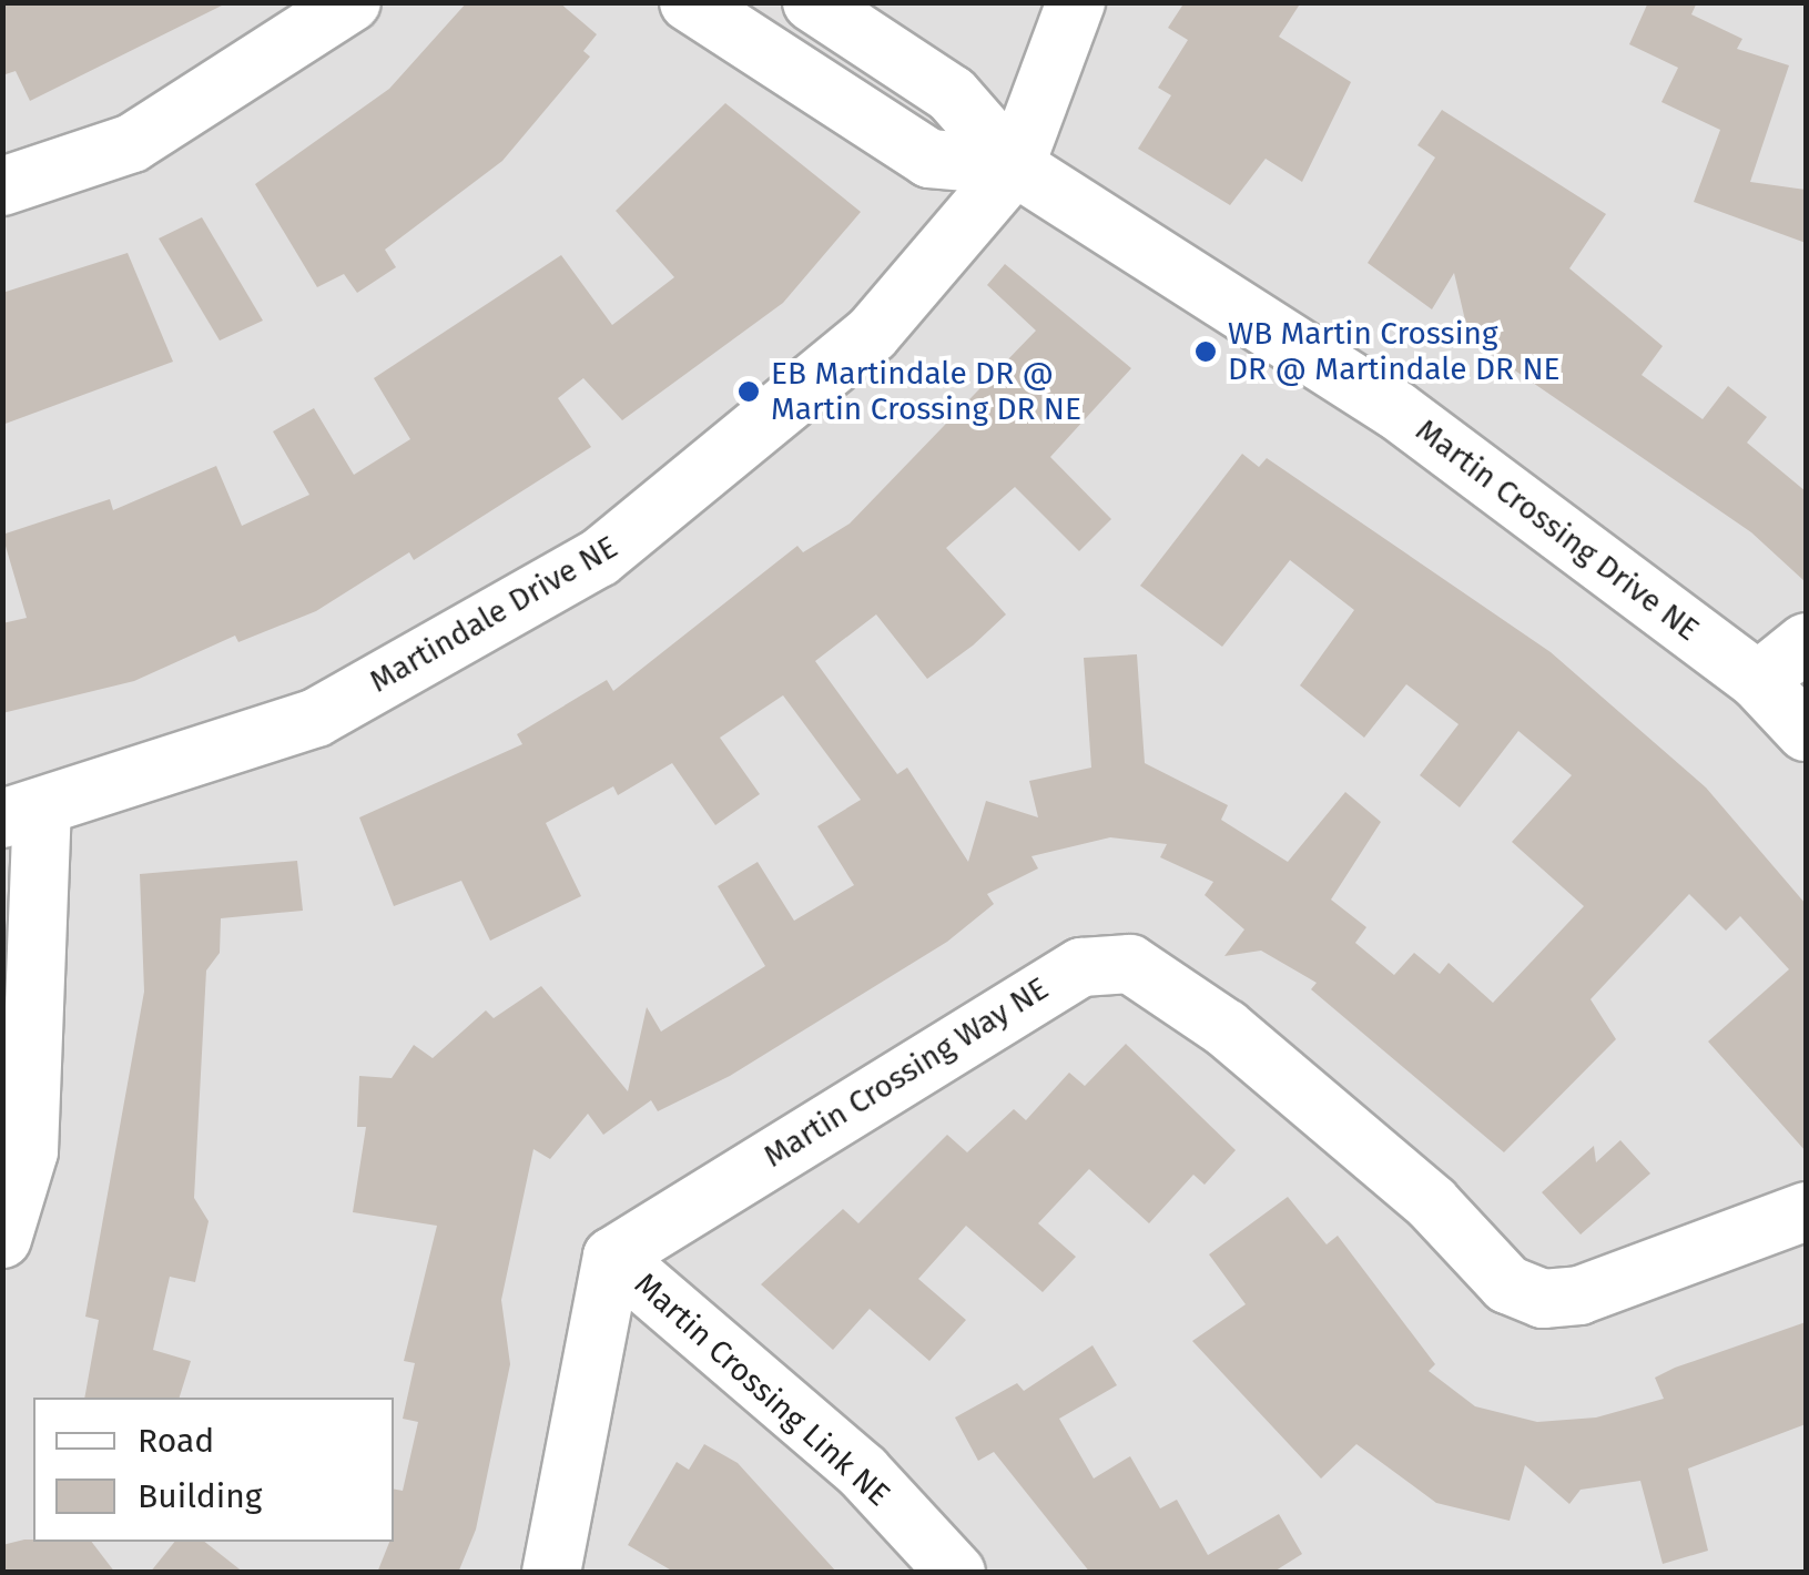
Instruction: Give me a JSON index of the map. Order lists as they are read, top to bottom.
{
  "streets": {
    "street": [
      "Martin Crossing Drive NE",
      "Martindale Drive NE",
      "Martin Crossing Way NE",
      "Martin Crossing Link NE"
    ]
  },
  "crossings": [
    ["Martin Crossing Drive NE", "Martindale Drive NE"],
    ["Martin Crossing Way NE", "Martin Crossing Link NE"]
  ],
  "places": ["WB Martin Crossing DR @ Martindale DR NE", "EB Martindale DR @ Martin Crossing DR NE"],
  "legend": ["Road", "Building"]
}
